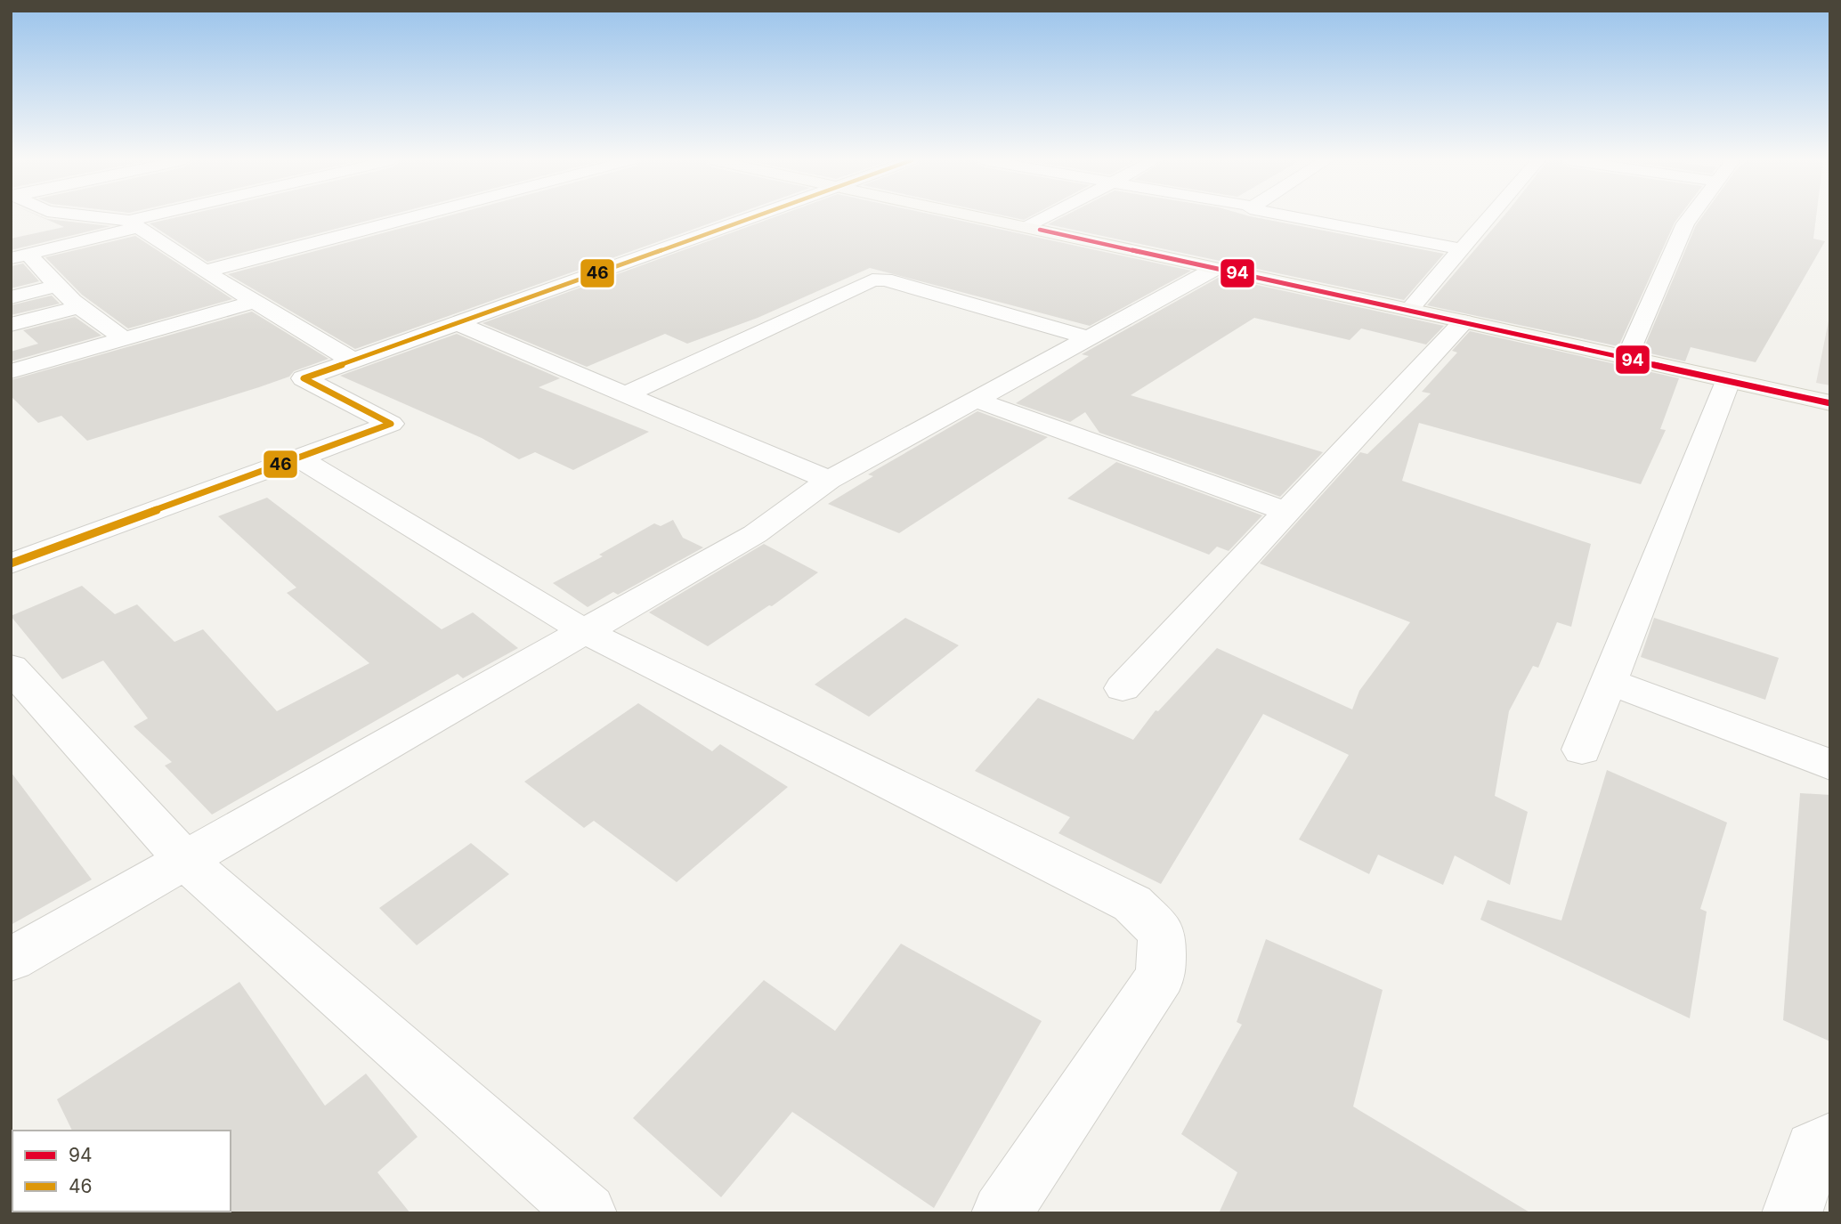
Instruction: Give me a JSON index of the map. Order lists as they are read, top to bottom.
{
  "lines": ["transit line 46", "transit line 94"],
  "legend": ["94", "46"]
}
